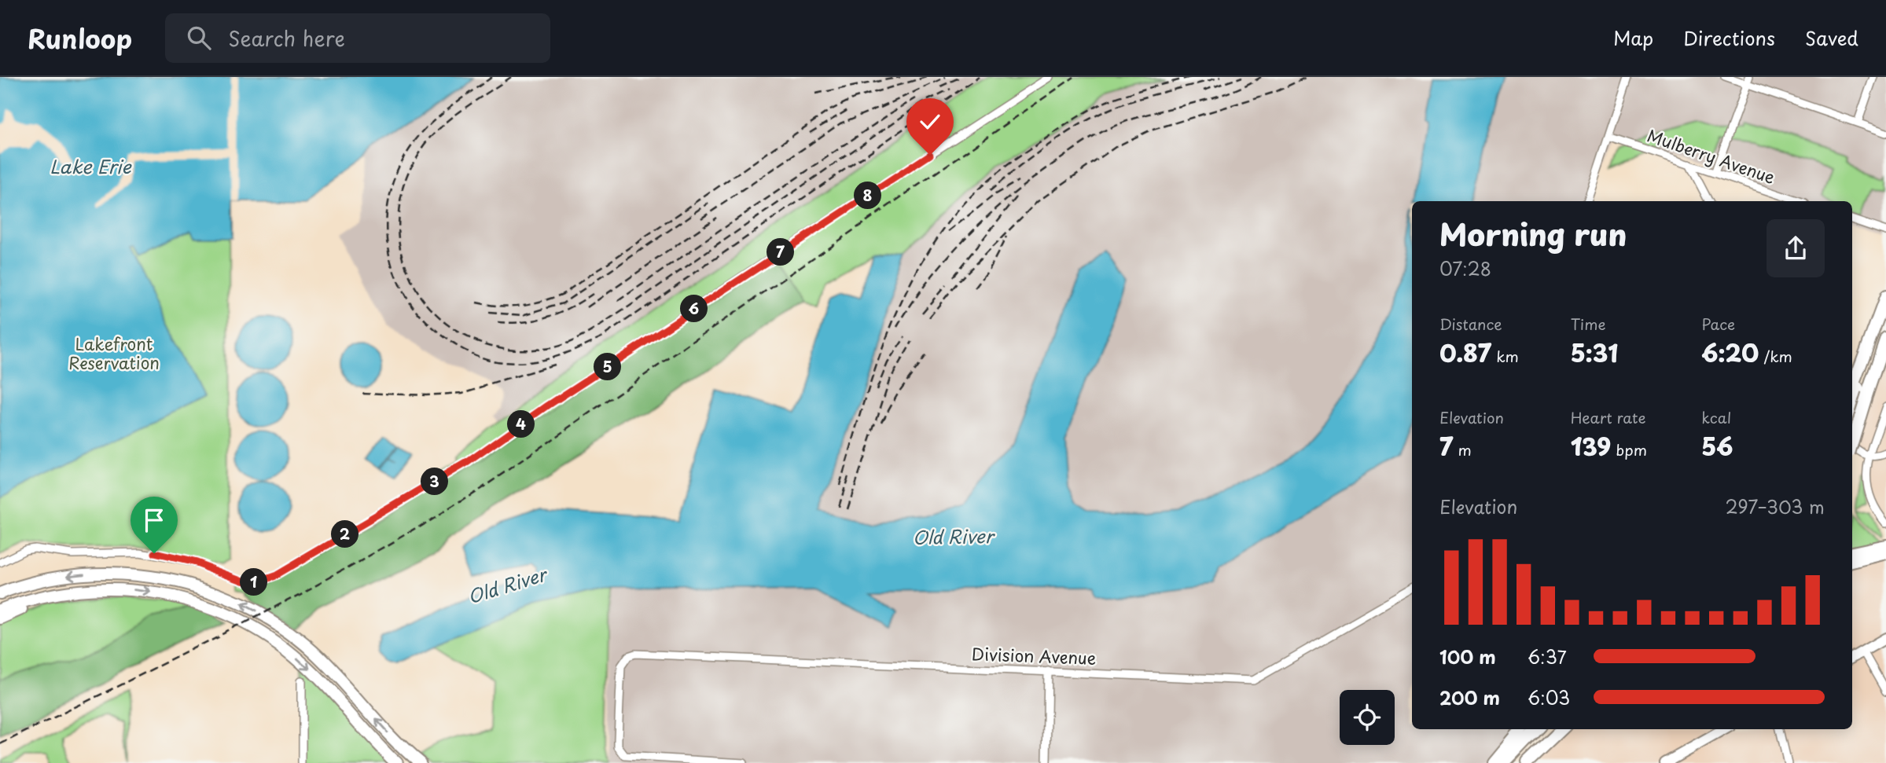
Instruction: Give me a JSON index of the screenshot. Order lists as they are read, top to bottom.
{
  "streets": {
    "street": ["Mulberry Avenue", "Division Avenue"]
  },
  "water": ["Lake Erie", "Old River"],
  "parks": ["Lakefront Reservation"],
  "page": {
    "header": "Runloop",
    "search": "Search here",
    "nav": ["Map", "Directions", "Saved"],
    "pins": [
      "8",
      "7",
      "6",
      "5",
      "4",
      "3",
      "2",
      "1"
    ],
    "heading": ["Morning run", "07:28"],
    "stats": [
      ["Distance", "0.87 km"],
      ["Time", "5:31"],
      ["Pace", "6:20 /km"],
      ["Elevation", "7 m"],
      ["Heart rate", "139 bpm"],
      ["kcal", "56"]
    ],
    "chart": ["Elevation", "297–303 m"],
    "list": [
      {
        "name": "100 m",
        "note": "6:37"
      },
      {
        "name": "200 m",
        "note": "6:03"
      }
    ]
  }
}
